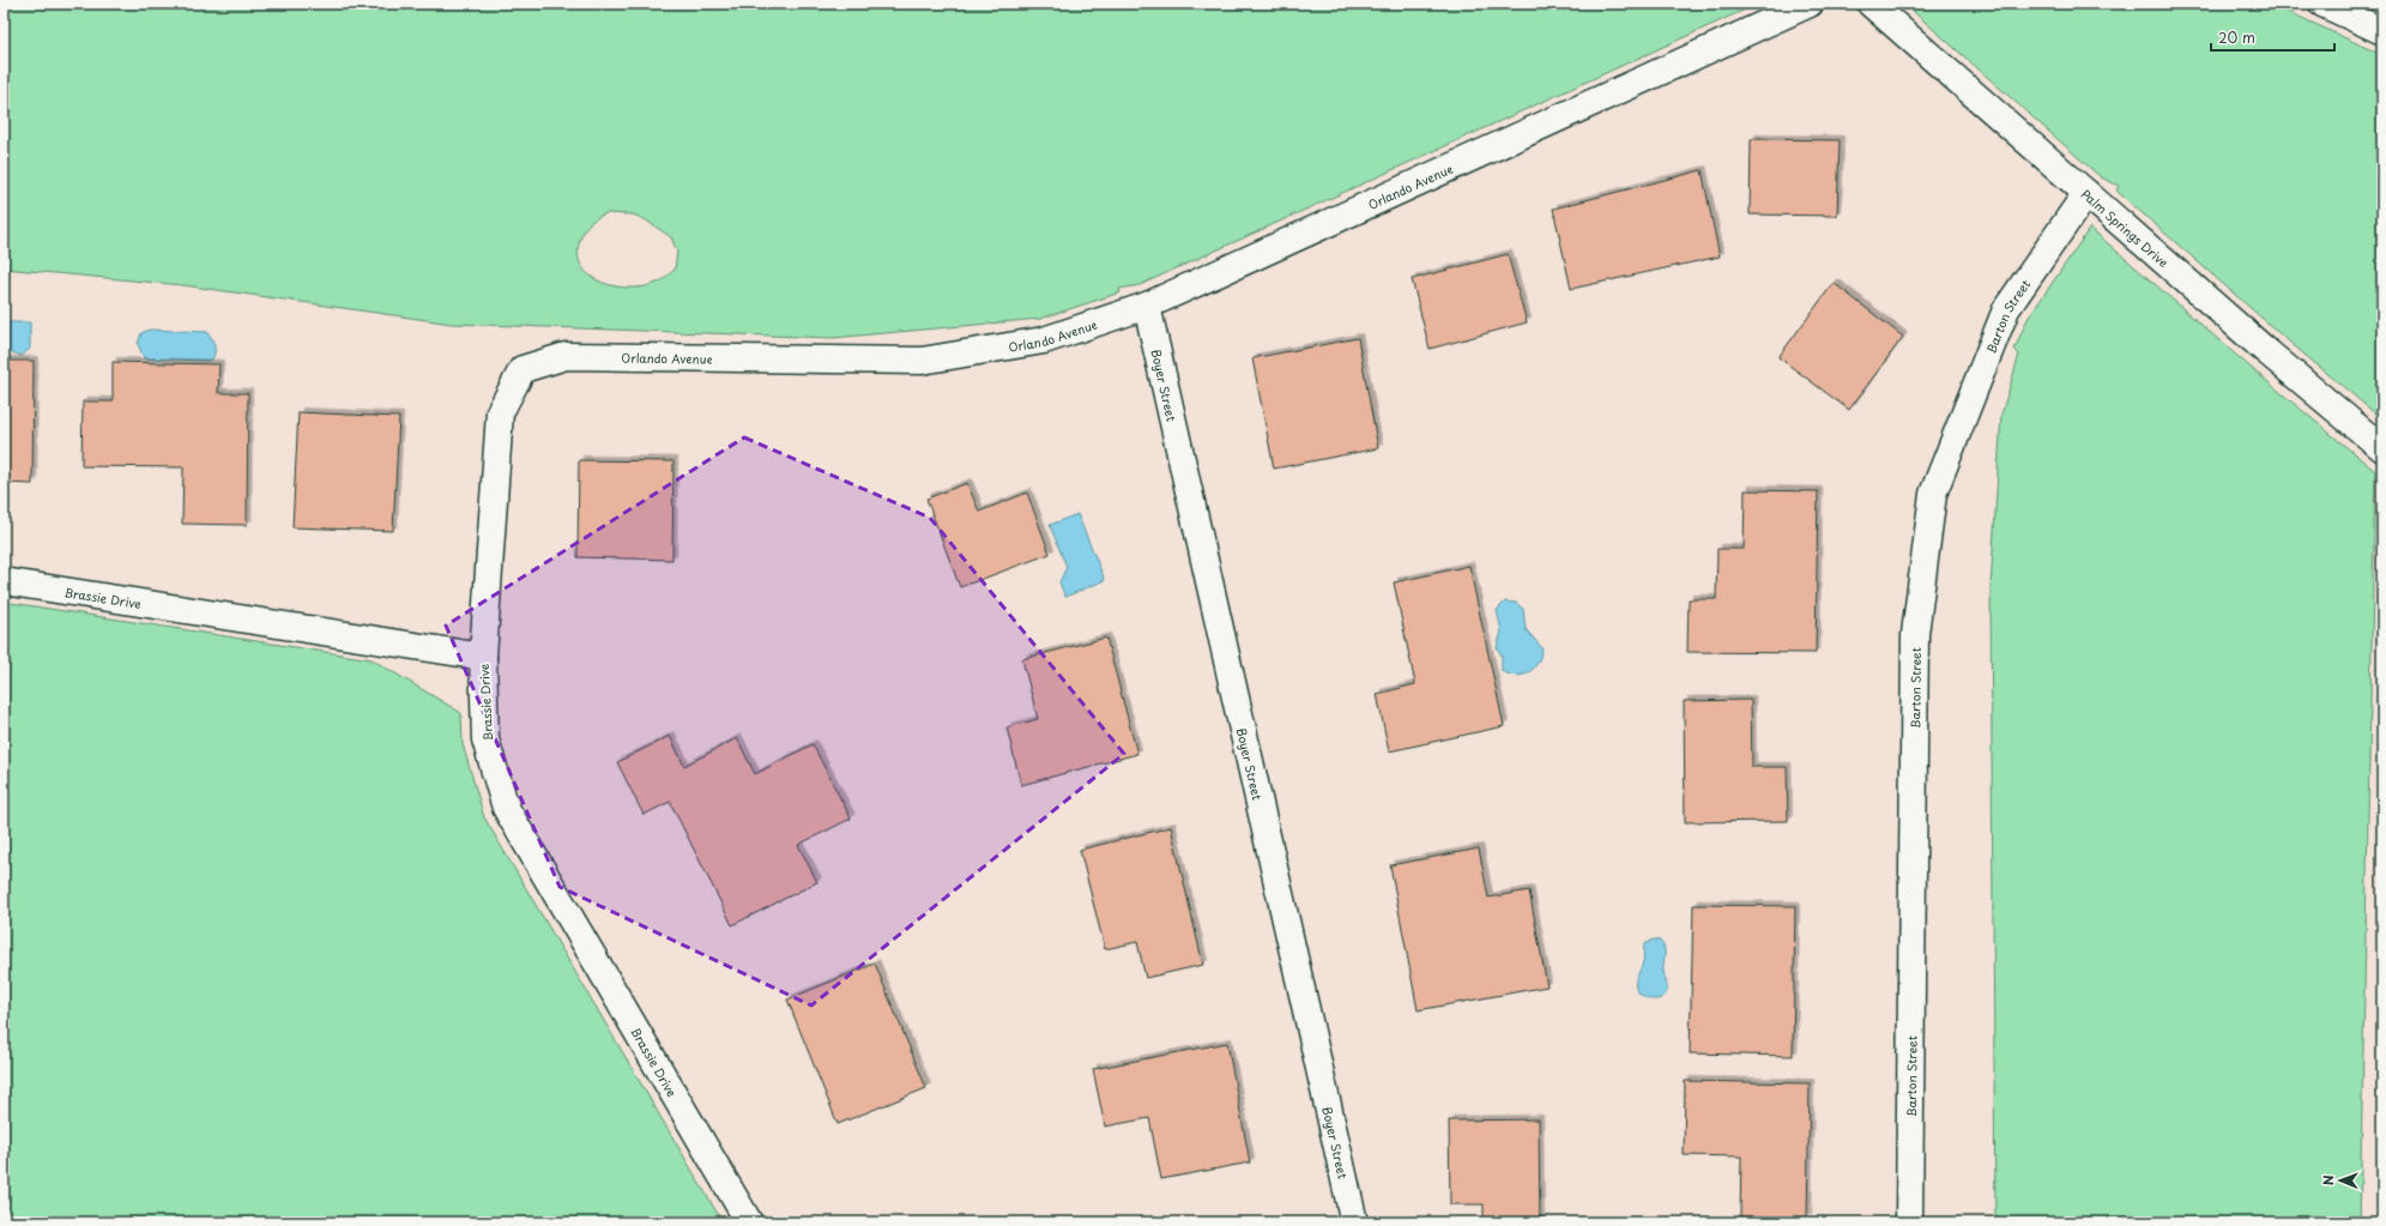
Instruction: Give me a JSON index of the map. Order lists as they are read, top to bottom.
{
  "streets": {
    "street": [
      "Orlando Avenue",
      "Palm Springs Drive",
      "Barton Street",
      "Boyer Street",
      "Brassie Drive"
    ]
  },
  "crossings": [
    ["Orlando Avenue", "Boyer Street"],
    ["Orlando Avenue", "Brassie Drive"],
    ["Palm Springs Drive", "Barton Street"]
  ],
  "scale_bar": "20 m",
  "north": "left"
}
